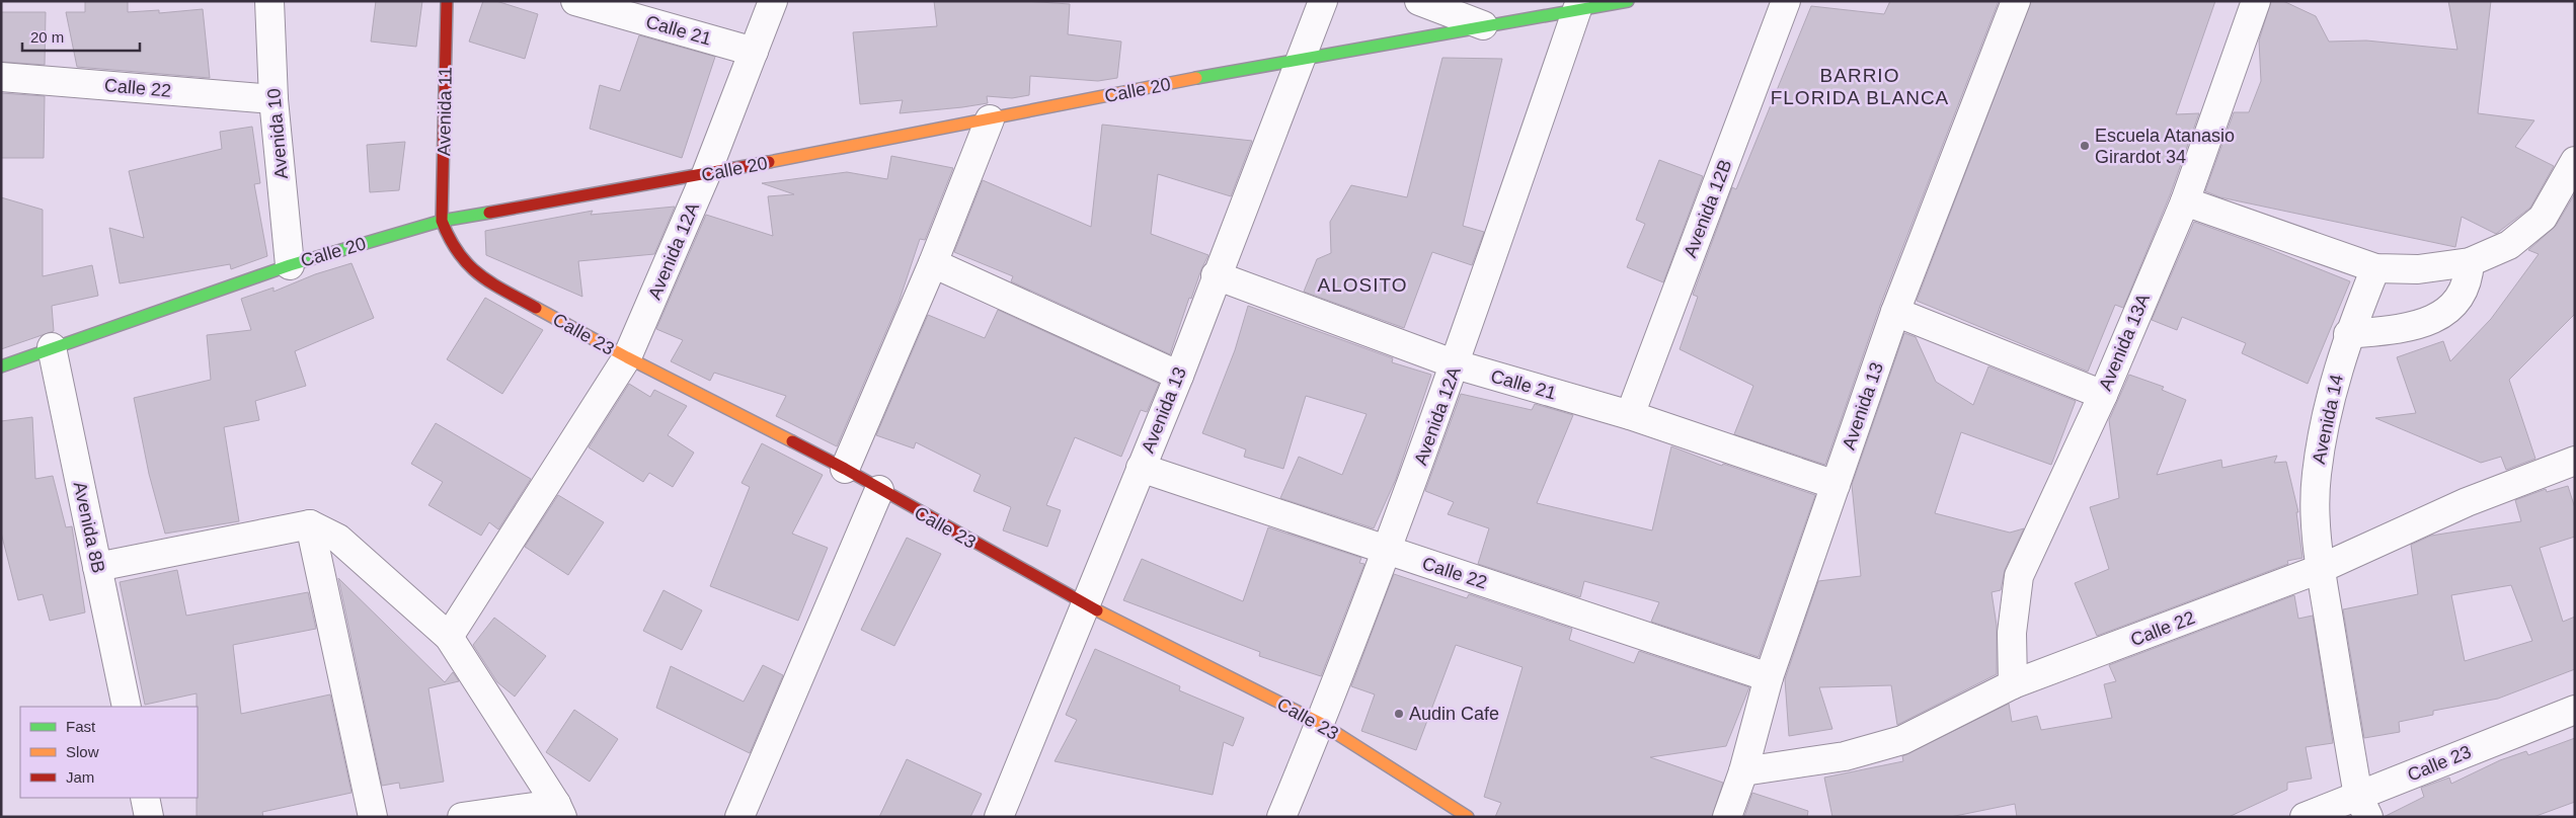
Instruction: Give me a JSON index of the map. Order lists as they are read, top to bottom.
{
  "streets": {
    "street": [
      "Calle 21",
      "Calle 22",
      "Calle 20",
      "Avenida 11",
      "Avenida 10",
      "Avenida 12B",
      "Avenida 12A",
      "Calle 23",
      "Avenida 13A",
      "Avenida 13",
      "Avenida 14",
      "Avenida 8B"
    ]
  },
  "crossings": [
    ["Calle 21", "Avenida 12B"],
    ["Calle 21", "Avenida 12A"],
    ["Calle 21", "Avenida 13"],
    ["Calle 22", "Avenida 10"],
    ["Calle 22", "Avenida 12A"],
    ["Calle 22", "Avenida 13A"],
    ["Calle 22", "Avenida 13"],
    ["Calle 22", "Avenida 14"],
    ["Calle 20", "Avenida 11"],
    ["Calle 20", "Avenida 10"],
    ["Calle 20", "Avenida 12A"],
    ["Calle 20", "Calle 23"],
    ["Calle 20", "Avenida 13"],
    ["Calle 20", "Avenida 8B"],
    ["Avenida 11", "Calle 23"],
    ["Avenida 12A", "Calle 23"],
    ["Calle 23", "Avenida 13"],
    ["Calle 23", "Avenida 14"]
  ],
  "districts": ["BARRIO FLORIDA BLANCA", "ALOSITO"],
  "places": ["Escuela Atanasio Girardot 34", "Audin Cafe"],
  "legend": ["Fast", "Slow", "Jam"],
  "scale_bar": "20 m"
}
